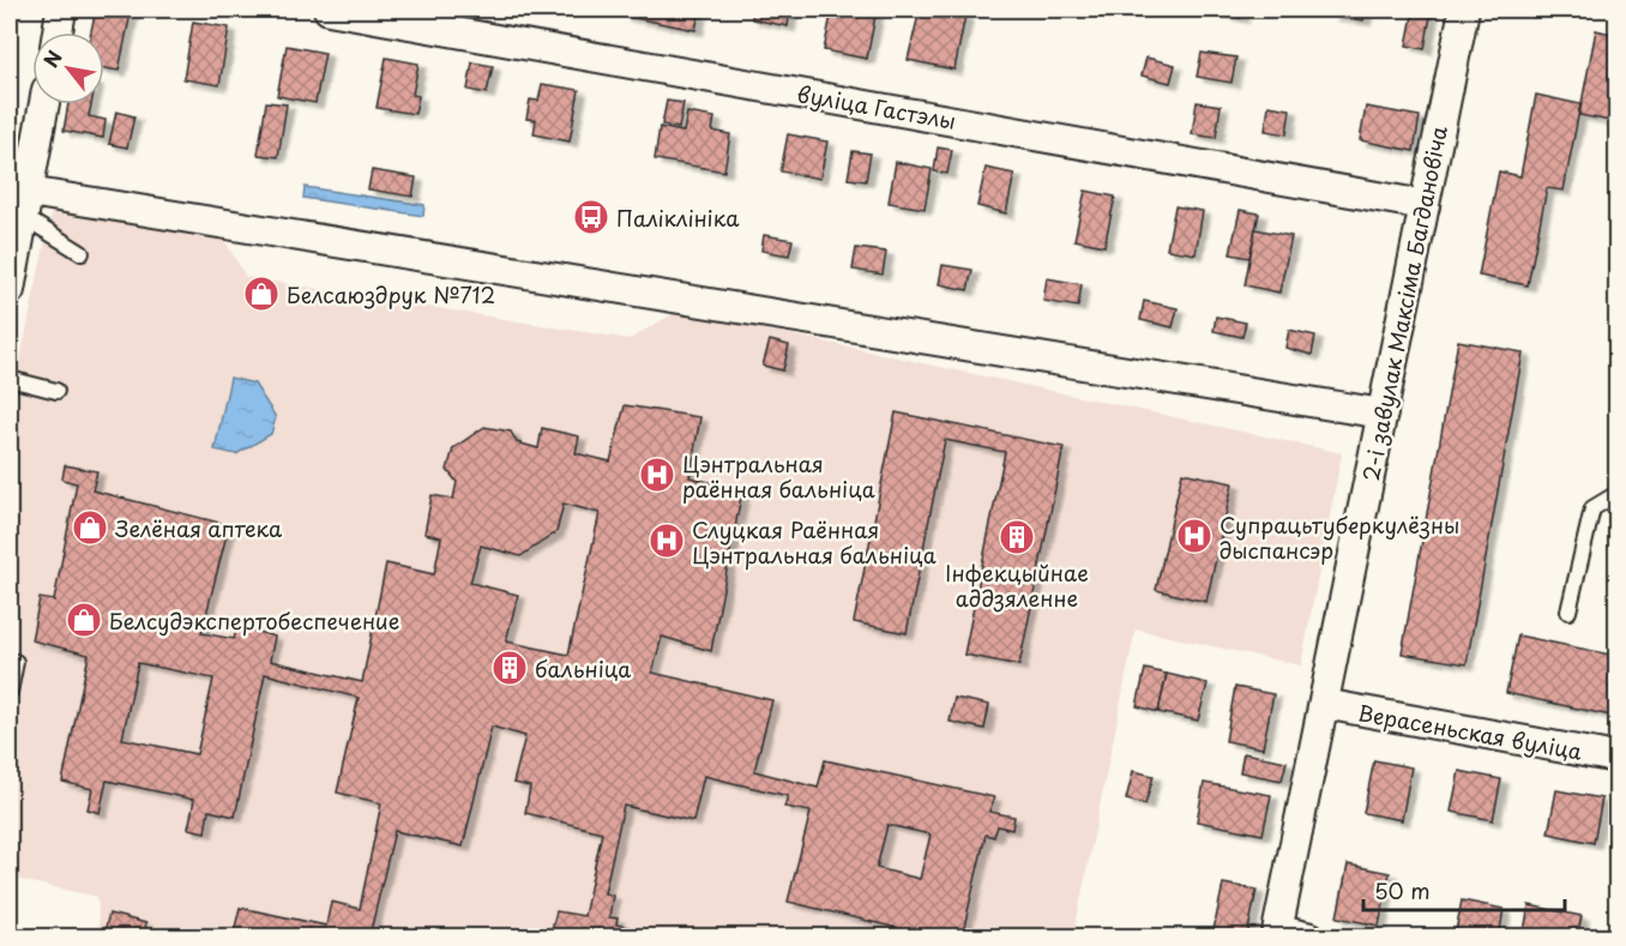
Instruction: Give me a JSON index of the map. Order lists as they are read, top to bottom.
{
  "streets": {
    "street": ["вуліца Гастэлы", "2-і завулак Максіма Багдановіча", "Верасеньская вуліца"]
  },
  "crossings": [
    ["вуліца Гастэлы", "2-і завулак Максіма Багдановіча"],
    ["2-і завулак Максіма Багдановіча", "Верасеньская вуліца"]
  ],
  "places": {
    "bus stop": ["Паліклініка"],
    "shop": ["Белсаюздрук №712", "Зелёная аптека", "Белсудэкспертобеспечение"],
    "hospital": ["Цэнтральная раённая бальніца", "Супрацьтуберкулёзны дыспансэр", "Слуцкая Раённая Цэнтральная бальніца"],
    "building": ["Інфекцыйнае аддзяленне", "бальніца"]
  },
  "scale_bar": "50 m",
  "north": "top left"
}
